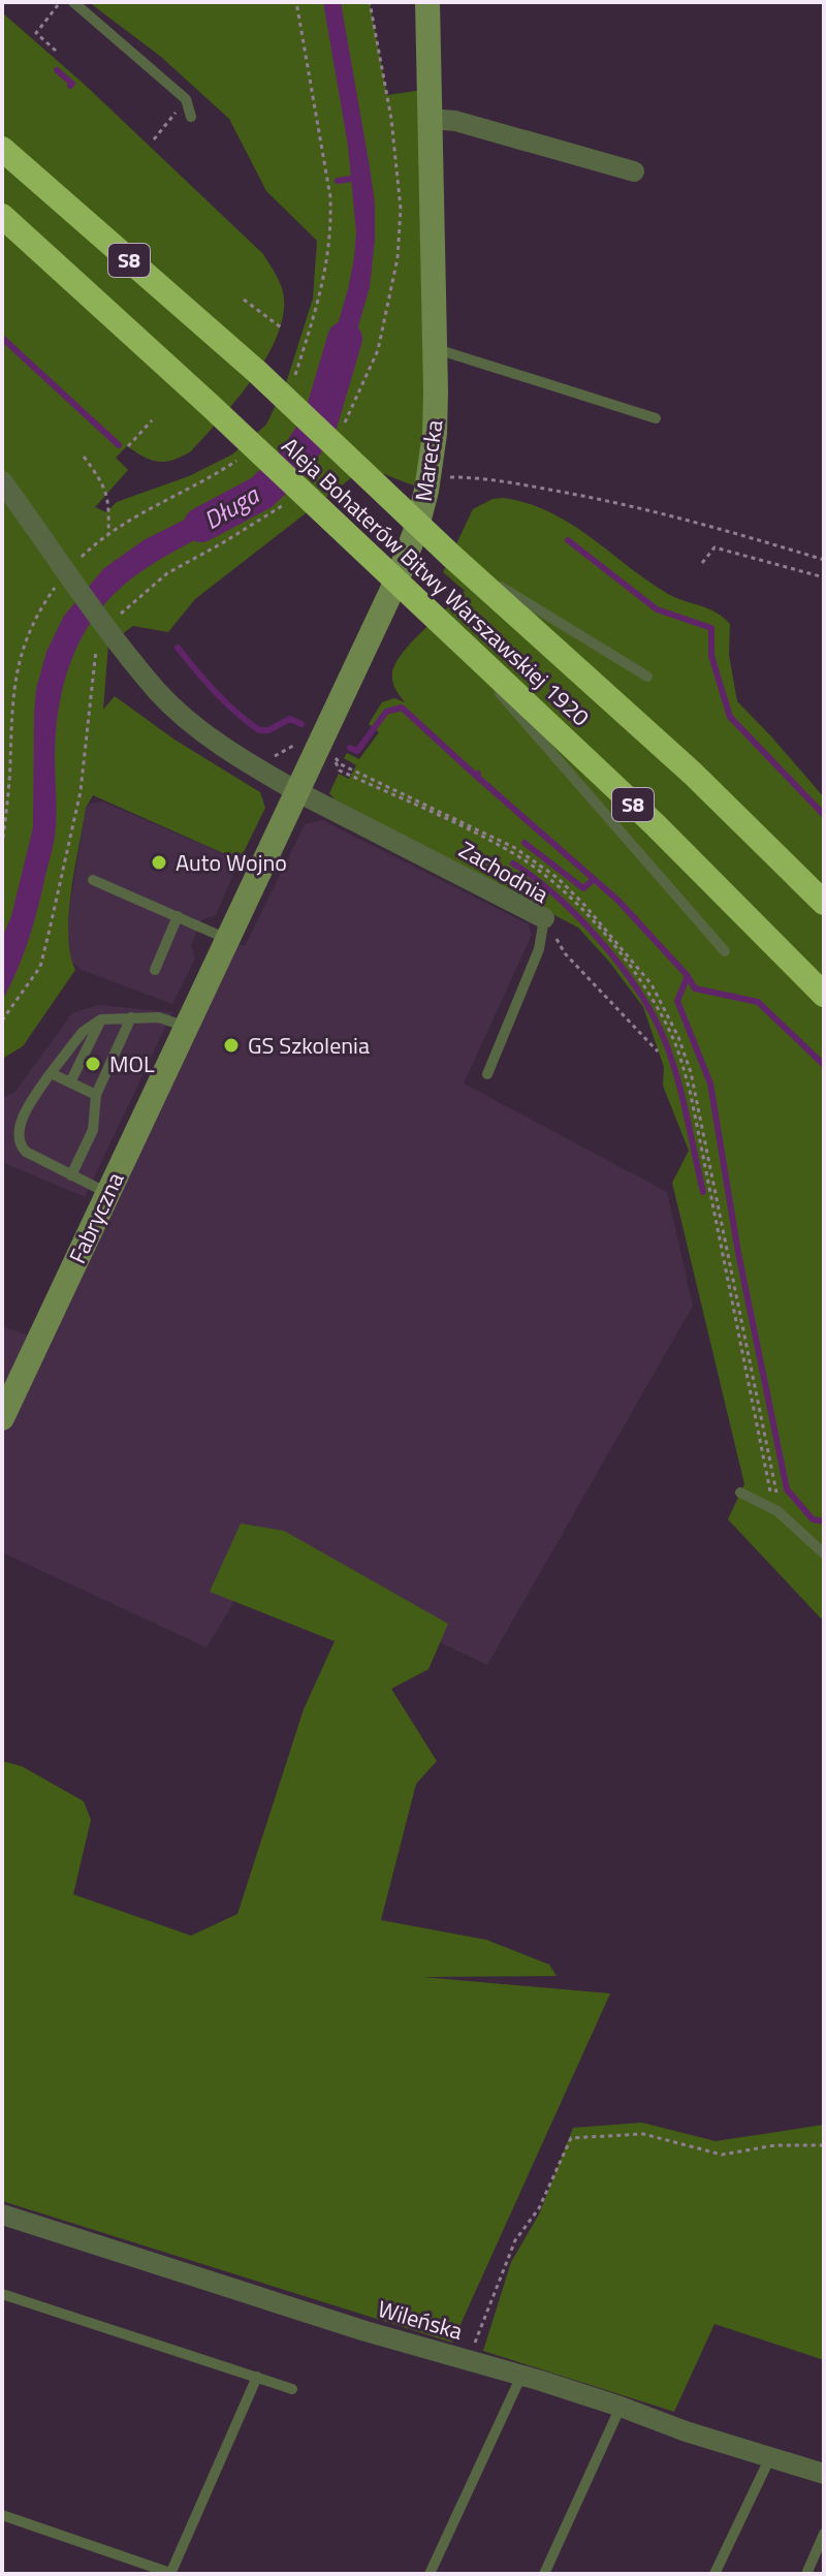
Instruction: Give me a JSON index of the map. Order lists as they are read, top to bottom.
{
  "streets": {
    "highway": ["S8", "Aleja Bohaterów Bitwy Warszawskiej 1920"],
    "street": [
      "Marecka",
      "Zachodnia",
      "Fabryczna",
      "Wileńska"
    ]
  },
  "crossings": [
    ["Marecka", "Zachodnia"],
    ["Marecka", "Fabryczna"]
  ],
  "water": ["Długa"],
  "places": ["Auto Wojno", "GS Szkolenia", "MOL"]
}
